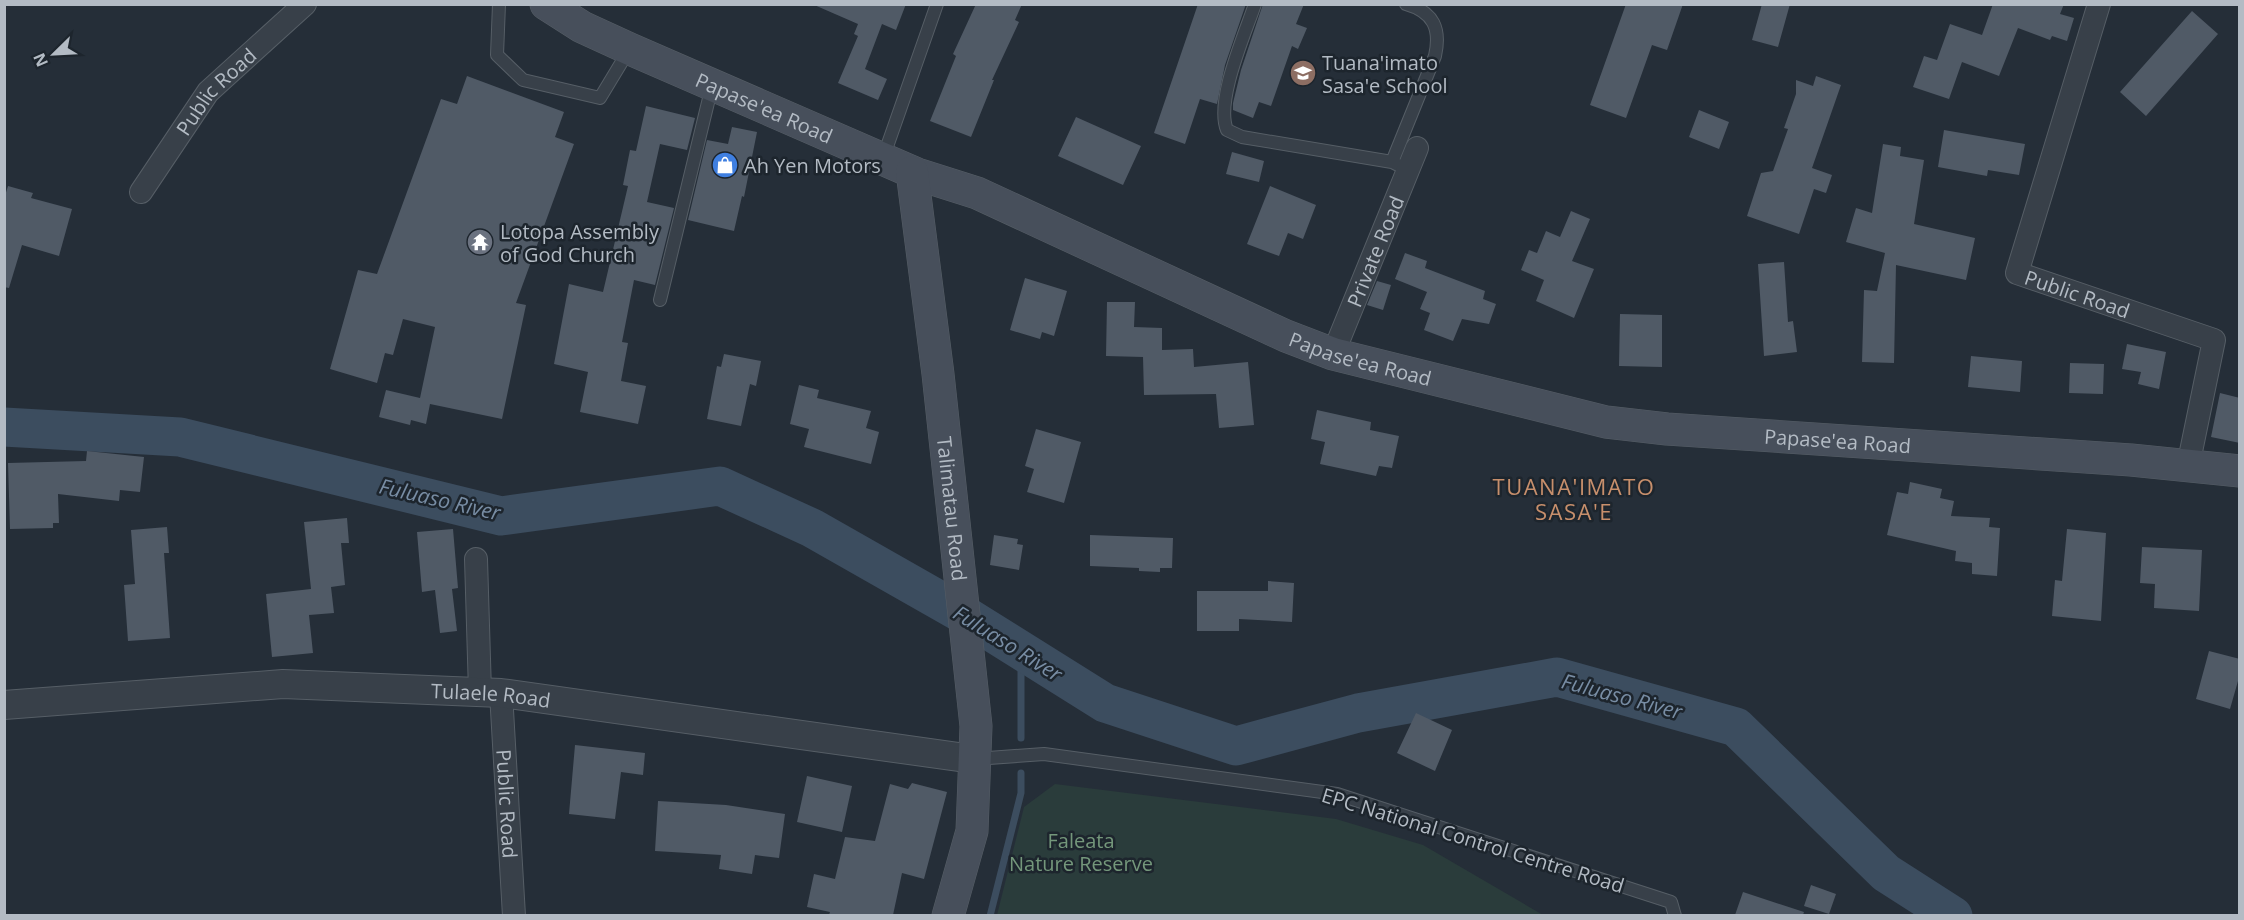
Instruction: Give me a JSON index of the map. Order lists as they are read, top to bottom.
{
  "streets": {
    "main road": ["Papase'ea Road", "Talimatau Road"],
    "street": ["Public Road", "Private Road", "Tulaele Road"],
    "lane": ["EPC National Control Centre Road"]
  },
  "crossings": [
    ["Public Road", "Papase'ea Road"],
    ["Public Road", "Tulaele Road"],
    ["Papase'ea Road", "Private Road"],
    ["Papase'ea Road", "Talimatau Road"],
    ["Talimatau Road", "Tulaele Road"],
    ["Talimatau Road", "EPC National Control Centre Road"],
    ["Tulaele Road", "EPC National Control Centre Road"]
  ],
  "districts": ["TUANA'IMATO SASA'E"],
  "water": ["Fuluaso River"],
  "parks": ["Faleata Nature Reserve"],
  "places": {
    "school or university": ["Tuana'imato Sasa'e School"],
    "shop": ["Ah Yen Motors"],
    "temple": ["Lotopa Assembly of God Church"]
  },
  "north": "bottom left"
}
